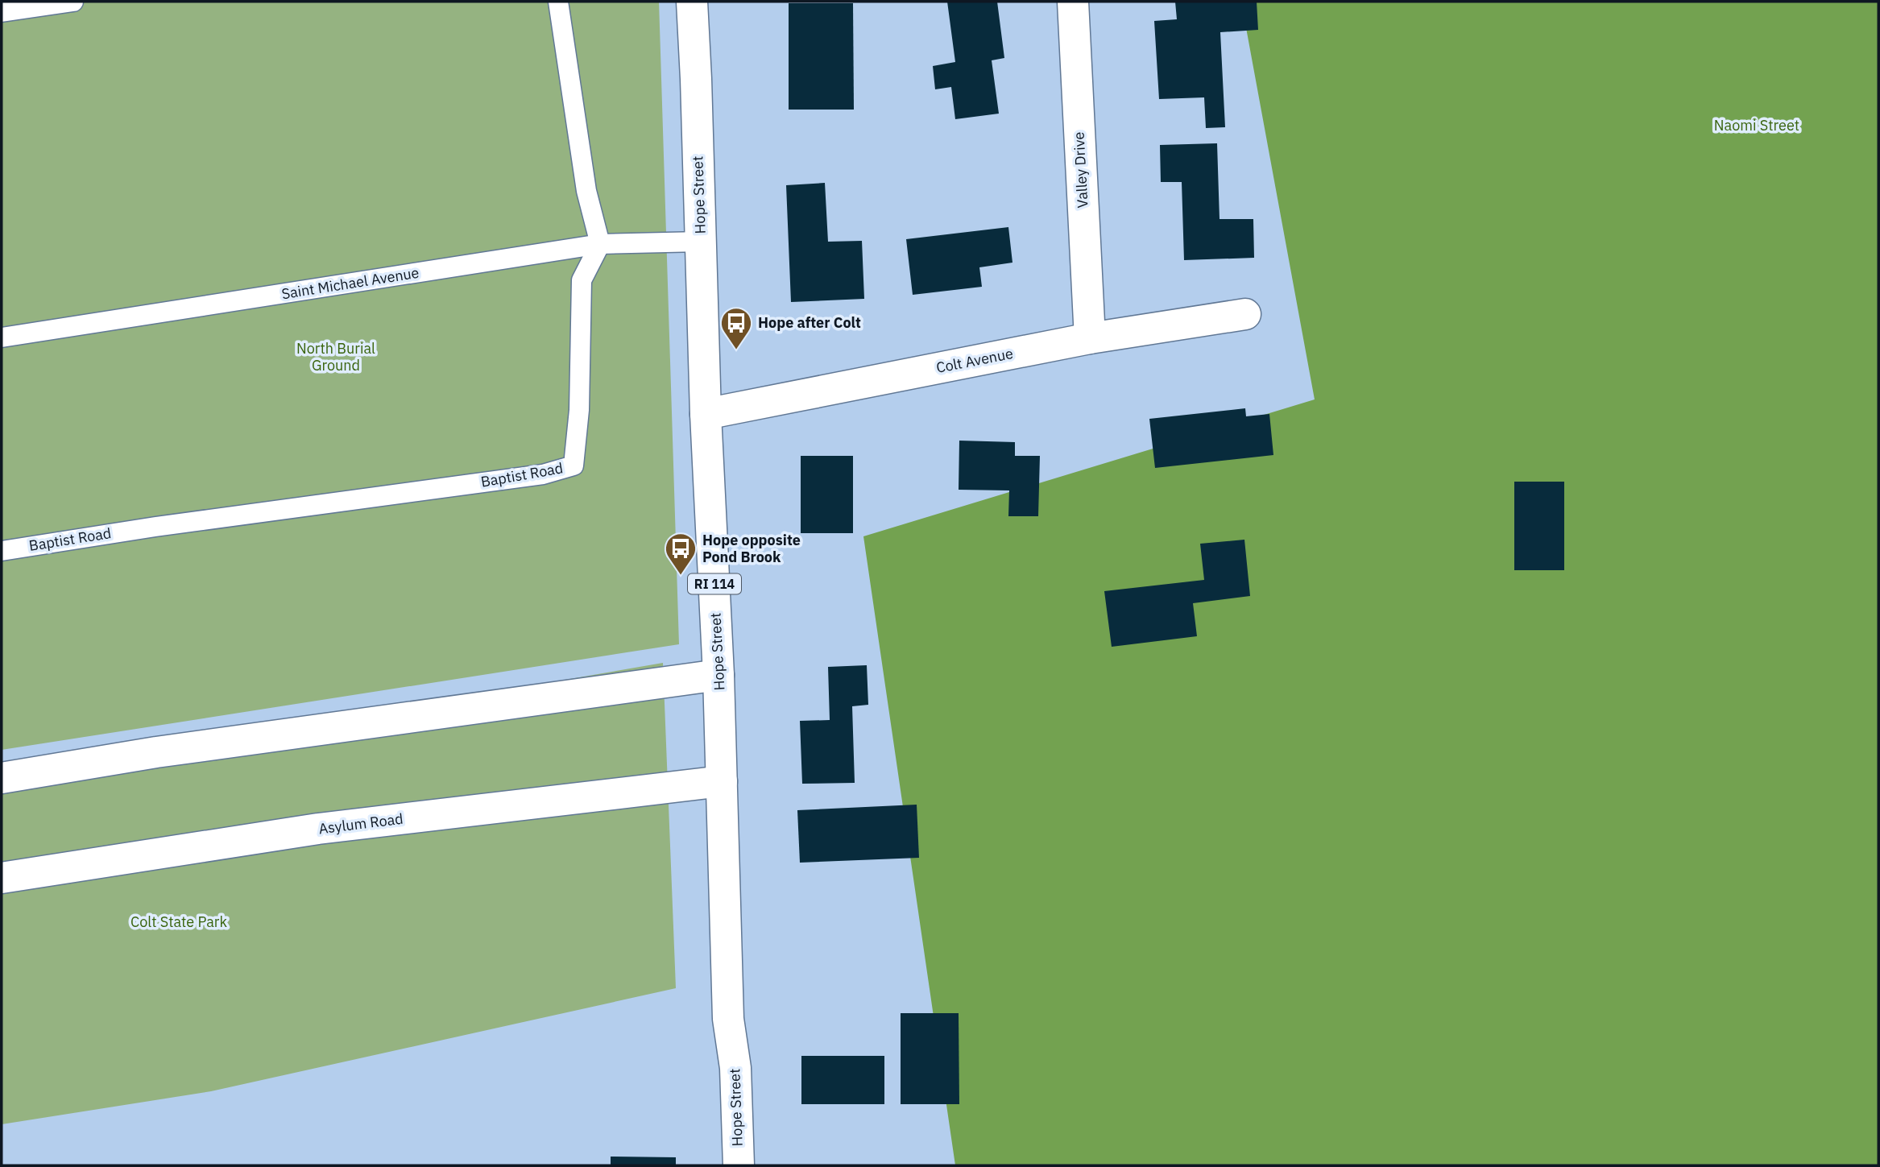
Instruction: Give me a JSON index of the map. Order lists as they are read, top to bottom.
{
  "streets": {
    "street": [
      "Valley Drive",
      "Hope Street",
      "Colt Avenue",
      "RI 114",
      "Asylum Road"
    ],
    "lane": ["Saint Michael Avenue", "Baptist Road"]
  },
  "crossings": [
    ["Valley Drive", "Colt Avenue"],
    ["Hope Street", "Saint Michael Avenue"],
    ["Hope Street", "Colt Avenue"],
    ["Hope Street", "Asylum Road"],
    ["Saint Michael Avenue", "Baptist Road"]
  ],
  "parks": ["Naomi Street", "North Burial Ground", "Colt State Park"],
  "places": {
    "bus stop": ["Hope after Colt", "Hope opposite Pond Brook"]
  }
}
